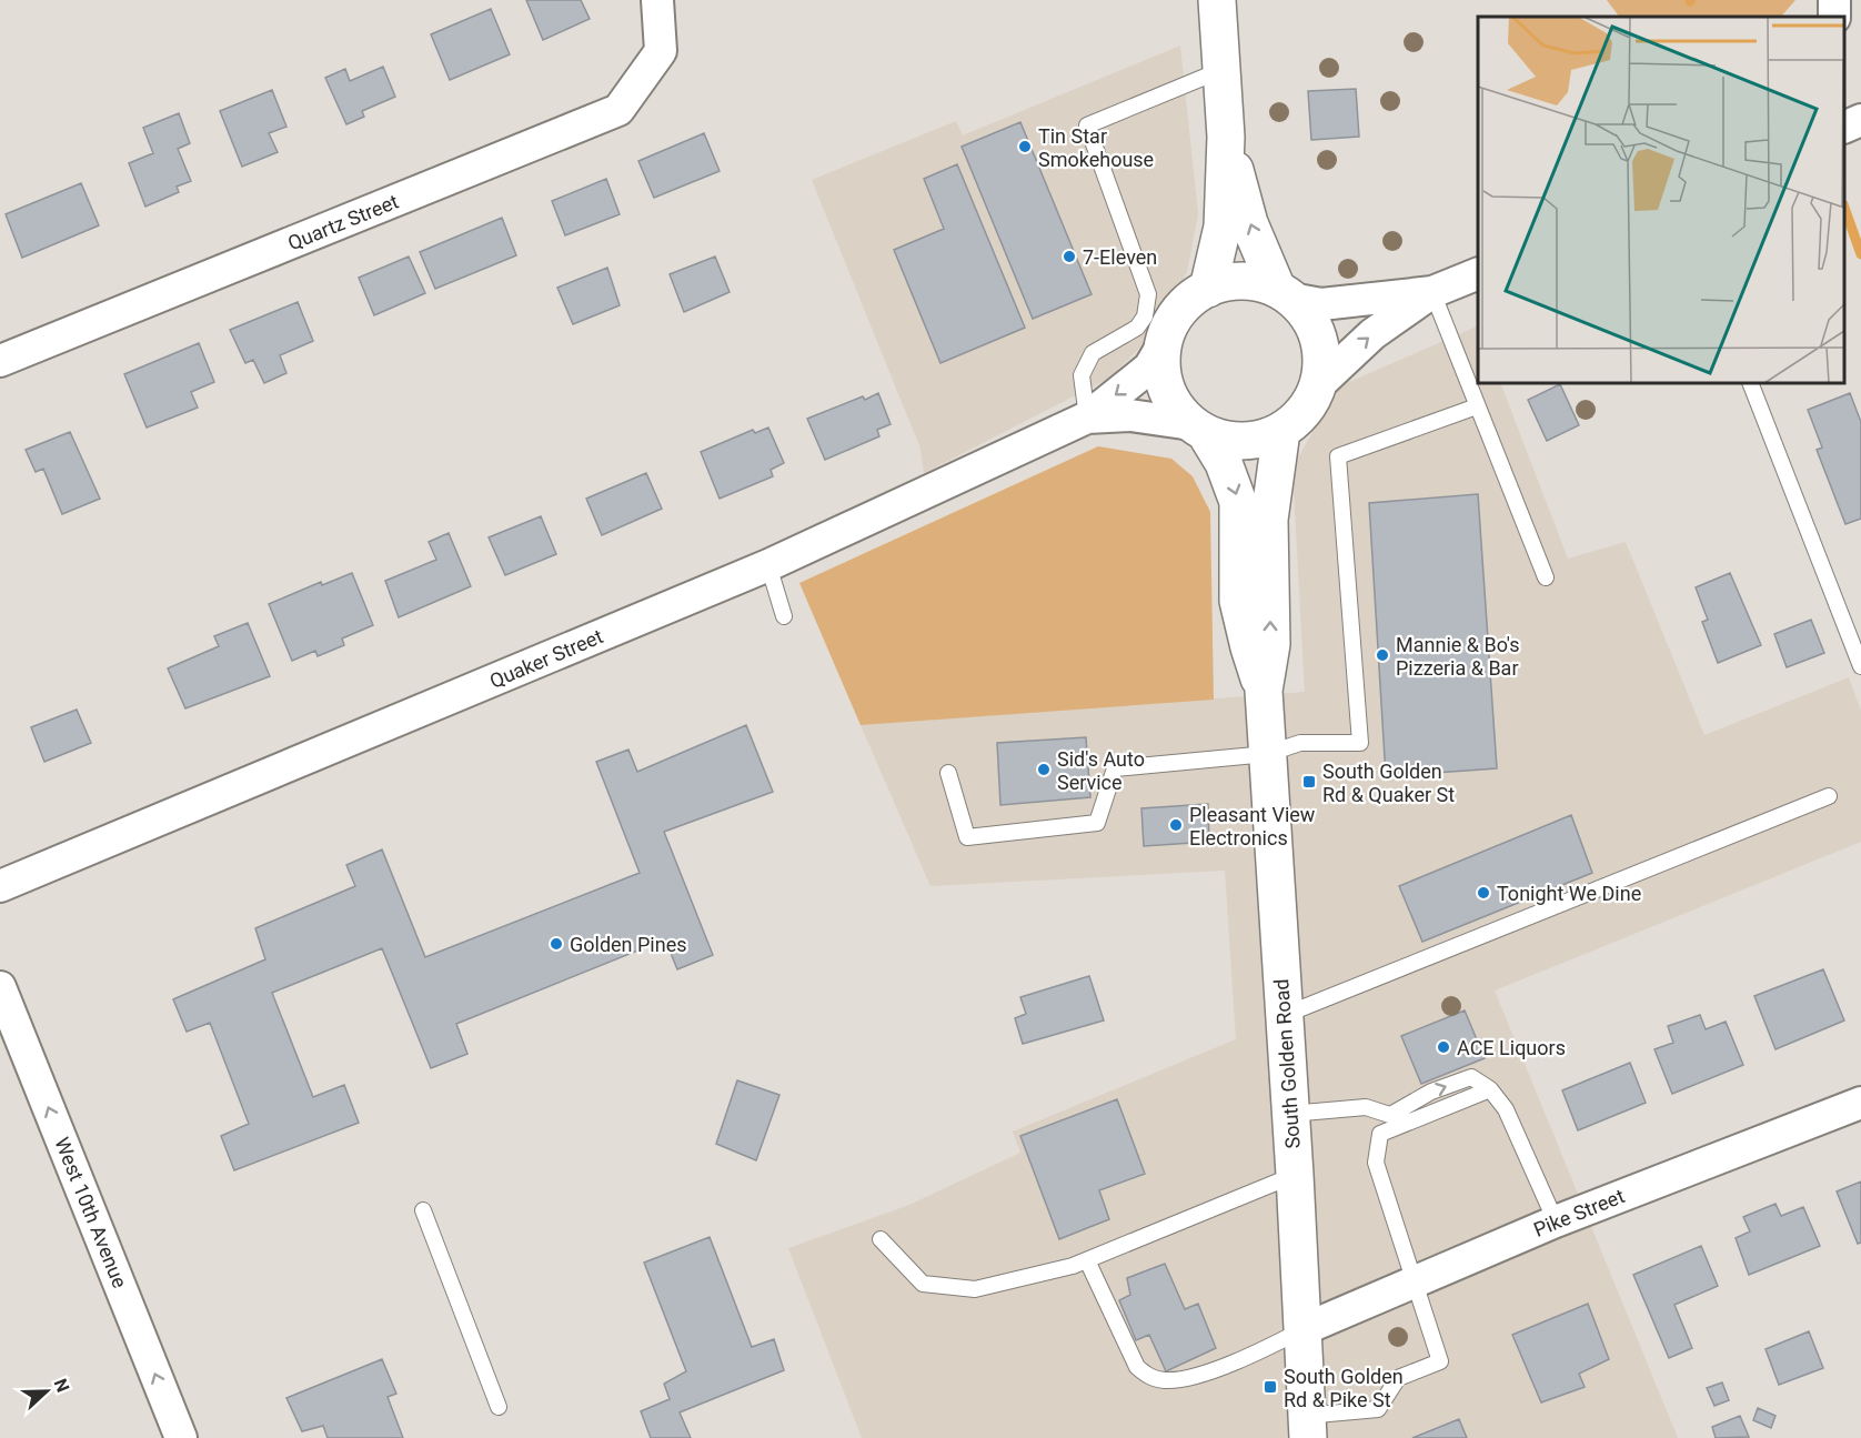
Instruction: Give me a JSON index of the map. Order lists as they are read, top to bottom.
{
  "streets": {
    "main road": ["South Golden Road"],
    "street": [
      "Quartz Street",
      "Quaker Street",
      "West 10th Avenue",
      "Pike Street"
    ]
  },
  "crossings": [
    ["Quaker Street", "South Golden Road"],
    ["South Golden Road", "Pike Street"]
  ],
  "one_way": ["West 10th Avenue"],
  "places": {
    "other": [
      "Tin Star Smokehouse",
      "7-Eleven",
      "Mannie & Bo's Pizzeria & Bar",
      "Sid's Auto Service",
      "Pleasant View Electronics",
      "Tonight We Dine",
      "Golden Pines",
      "ACE Liquors"
    ],
    "transit": ["South Golden Rd & Quaker St", "South Golden Rd & Pike St"]
  },
  "north": "right"
}
